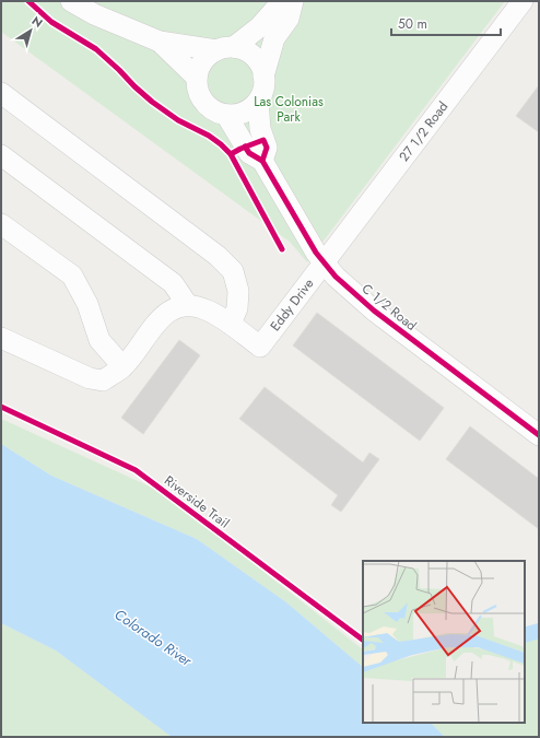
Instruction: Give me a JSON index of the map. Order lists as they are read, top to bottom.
{
  "streets": {
    "street": ["27 1/2 Road", "Eddy Drive", "C 1/2 Road"],
    "cycle path": ["Riverside Trail"]
  },
  "crossings": [
    ["27 1/2 Road", "Eddy Drive"],
    ["27 1/2 Road", "C 1/2 Road"],
    ["Eddy Drive", "C 1/2 Road"]
  ],
  "water": ["Colorado River"],
  "parks": ["Las Colonias Park"],
  "scale_bar": "50 m",
  "north": "top right"
}
